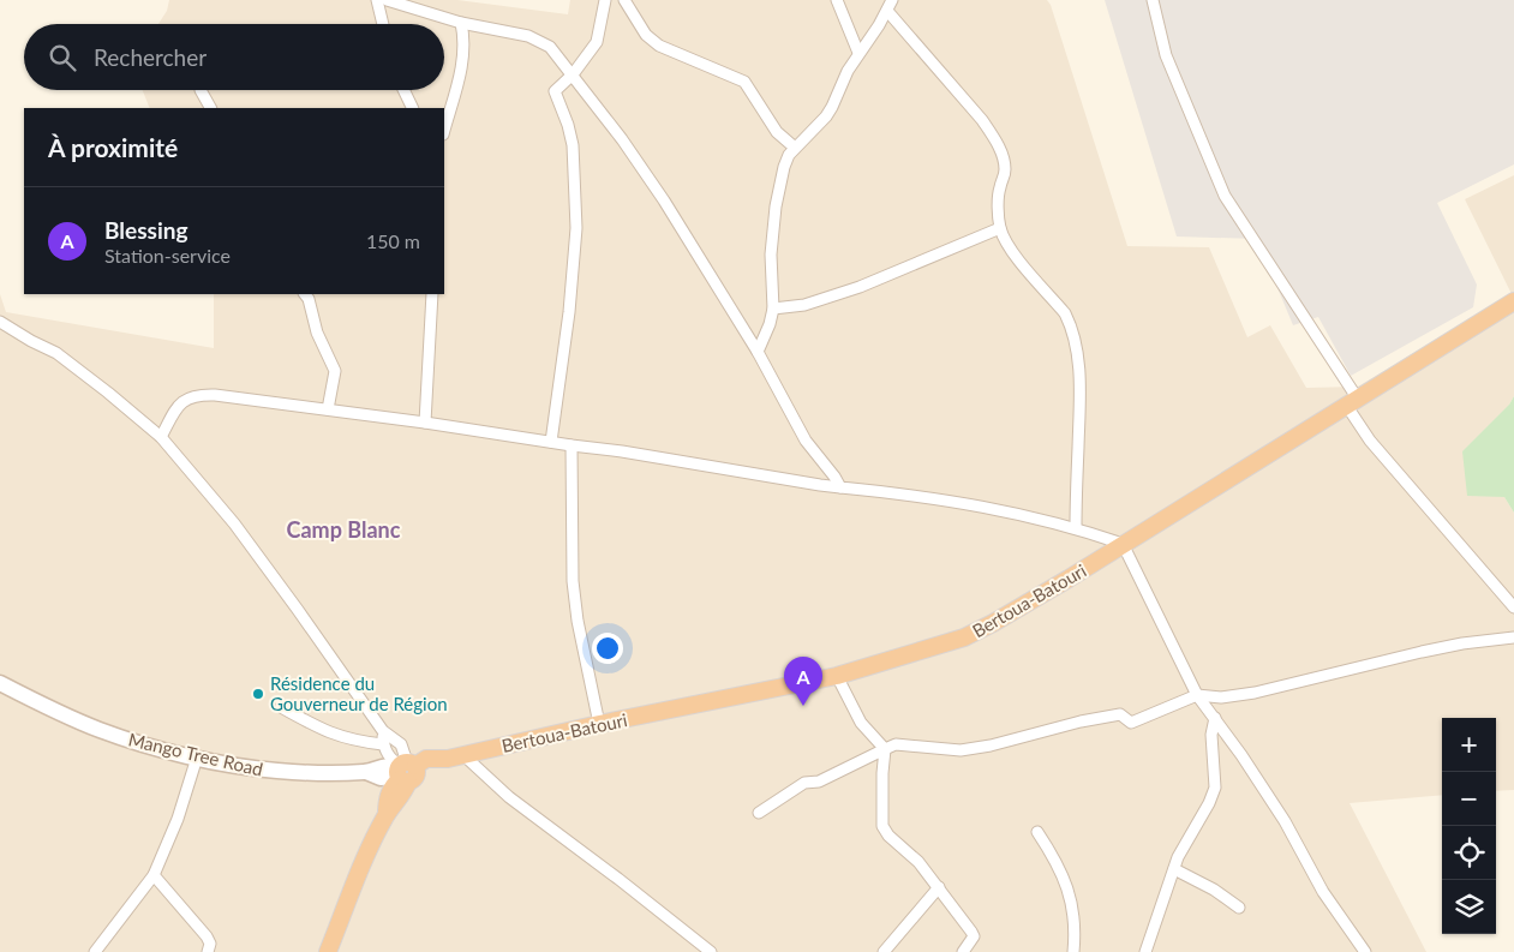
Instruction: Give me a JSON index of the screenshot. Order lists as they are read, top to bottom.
{
  "streets": {
    "highway": ["Bertoua-Batouri"],
    "main road": ["Mango Tree Road"]
  },
  "crossings": [
    ["Bertoua-Batouri", "Mango Tree Road"]
  ],
  "districts": ["Camp Blanc"],
  "places": ["Résidence du Gouverneur de Région"],
  "page": {
    "search": "Rechercher",
    "heading": "À proximité",
    "list": [
      {
        "mark": "A",
        "name": "Blessing",
        "note": "Station-service",
        "value": "150 m"
      }
    ],
    "pins": "A",
    "map_buttons": ["+", "−"]
  }
}
